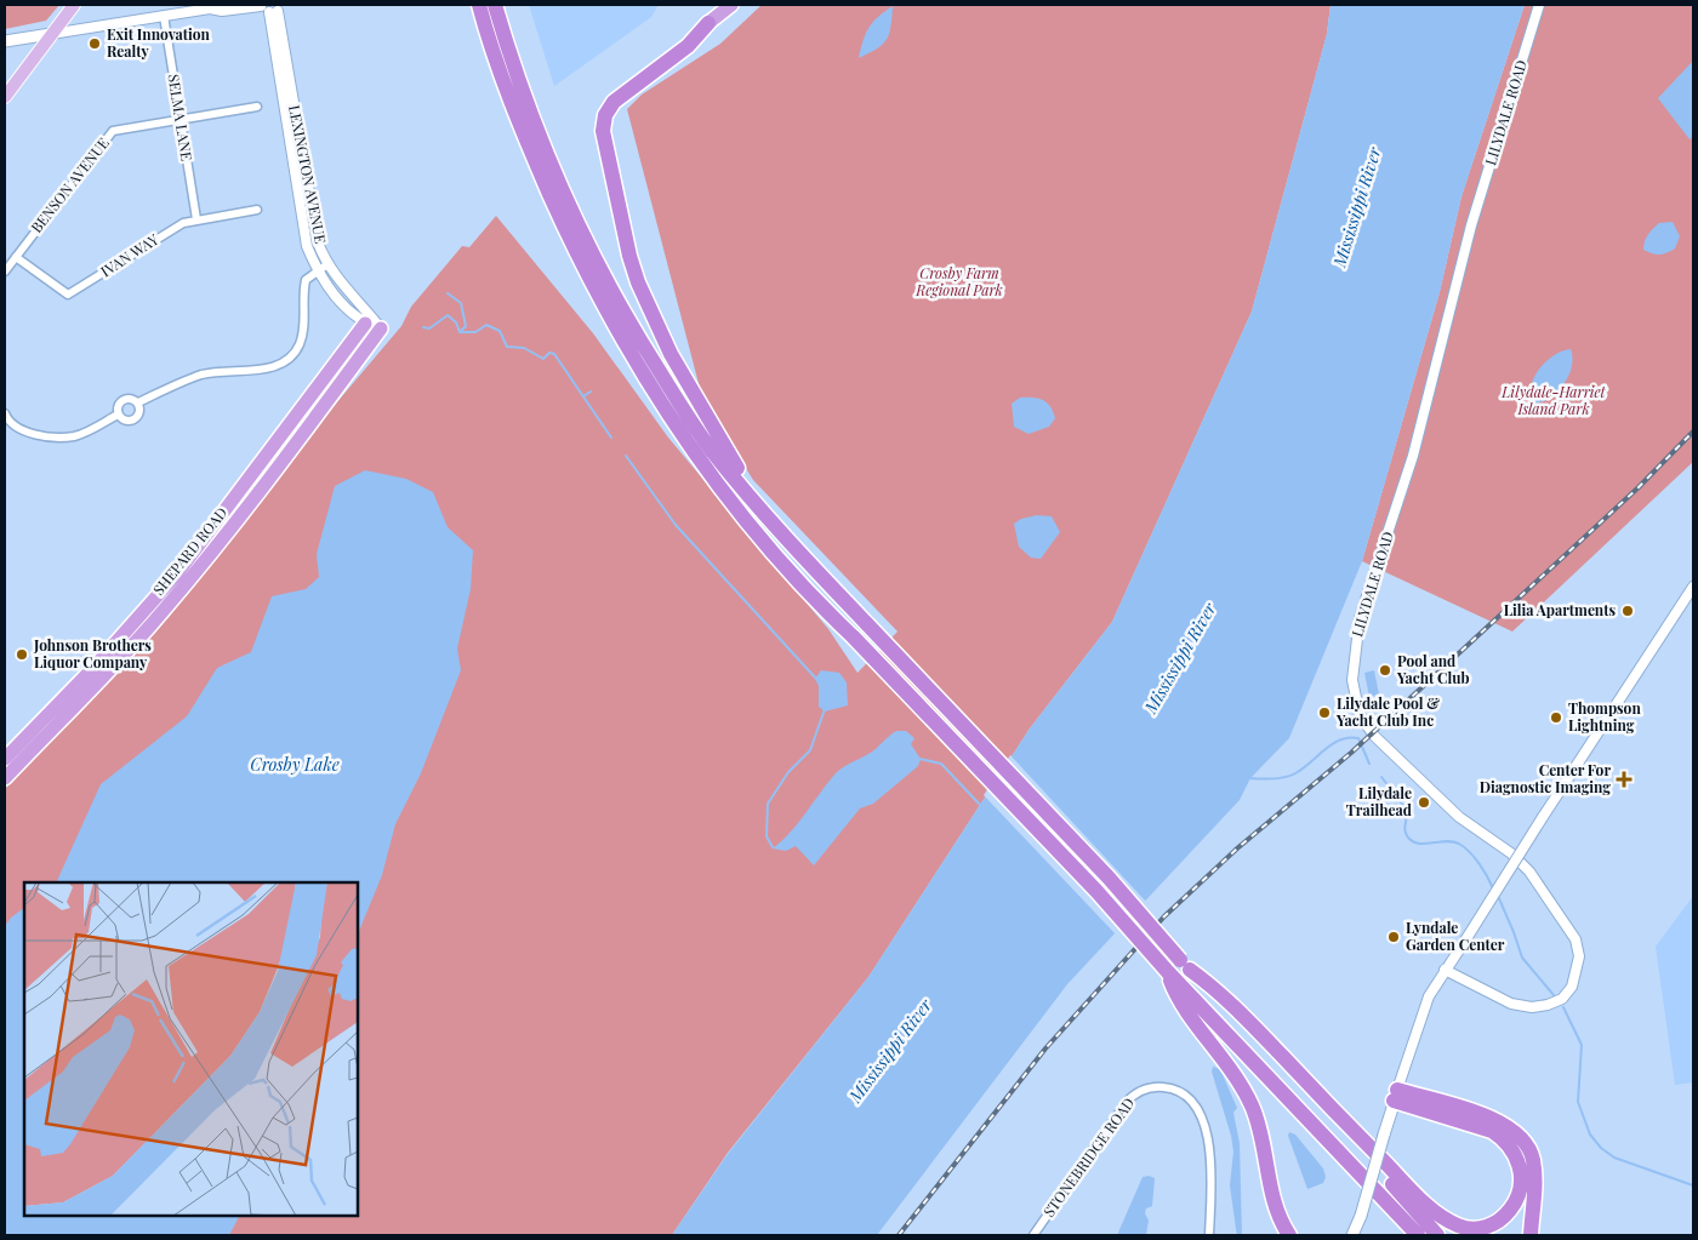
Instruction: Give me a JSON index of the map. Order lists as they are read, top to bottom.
{
  "streets": {
    "highway": ["SHEPARD ROAD"],
    "street": [
      "LILYDALE ROAD",
      "SELMA LANE",
      "LEXINGTON AVENUE",
      "BENSON AVENUE",
      "IVAN WAY",
      "STONEBRIDGE ROAD"
    ]
  },
  "crossings": [
    ["SELMA LANE", "BENSON AVENUE"],
    ["SELMA LANE", "IVAN WAY"],
    ["LEXINGTON AVENUE", "SHEPARD ROAD"],
    ["BENSON AVENUE", "IVAN WAY"]
  ],
  "water": ["Mississippi River", "Crosby Lake"],
  "parks": ["Crosby Farm Regional Park", "Lilydale-Harriet Island Park"],
  "places": {
    "other": [
      "Exit Innovation Realty",
      "Lilia Apartments",
      "Johnson Brothers Liquor Company",
      "Pool and Yacht Club",
      "Lilydale Pool & Yacht Club Inc",
      "Thompson Lightning",
      "Lilydale Trailhead",
      "Lyndale Garden Center"
    ],
    "health": ["Center For Diagnostic Imaging"]
  }
}
